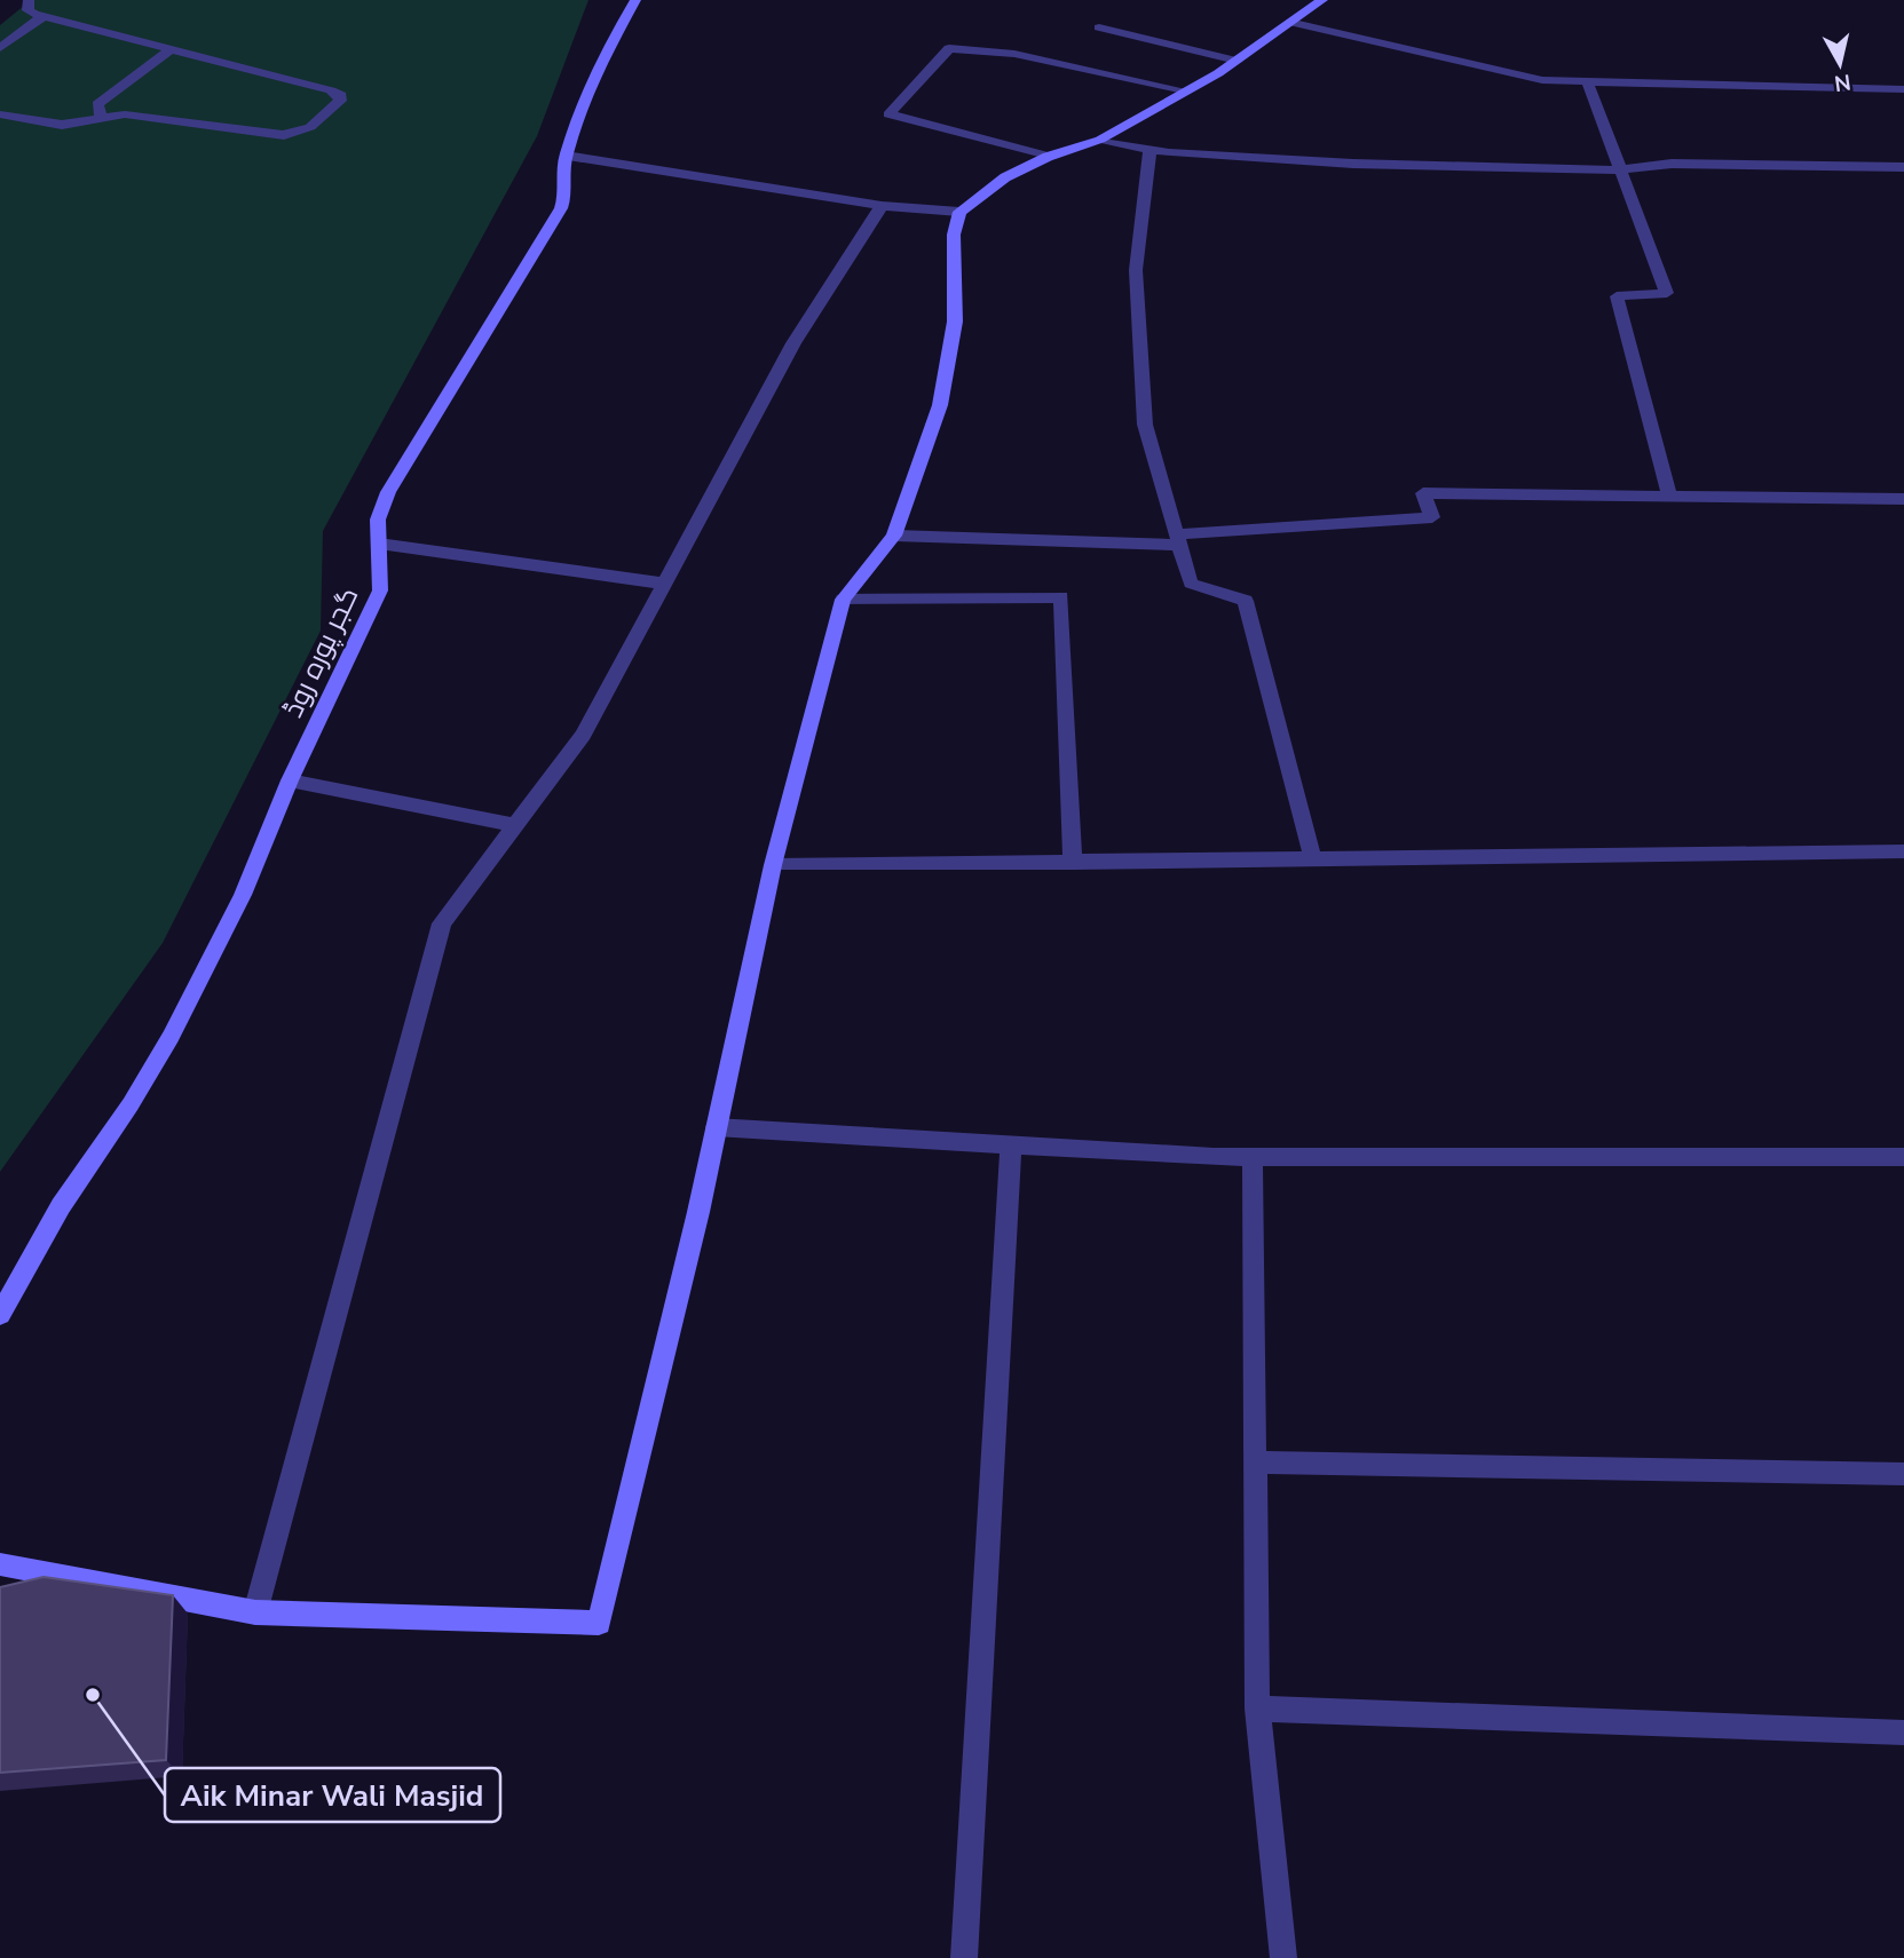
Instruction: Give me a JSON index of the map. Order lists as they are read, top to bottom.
{
  "streets": {
    "street": ["گجر پورہ روڈ"]
  },
  "places": ["Aik Minar Wali Masjid"],
  "north": "bottom"
}
